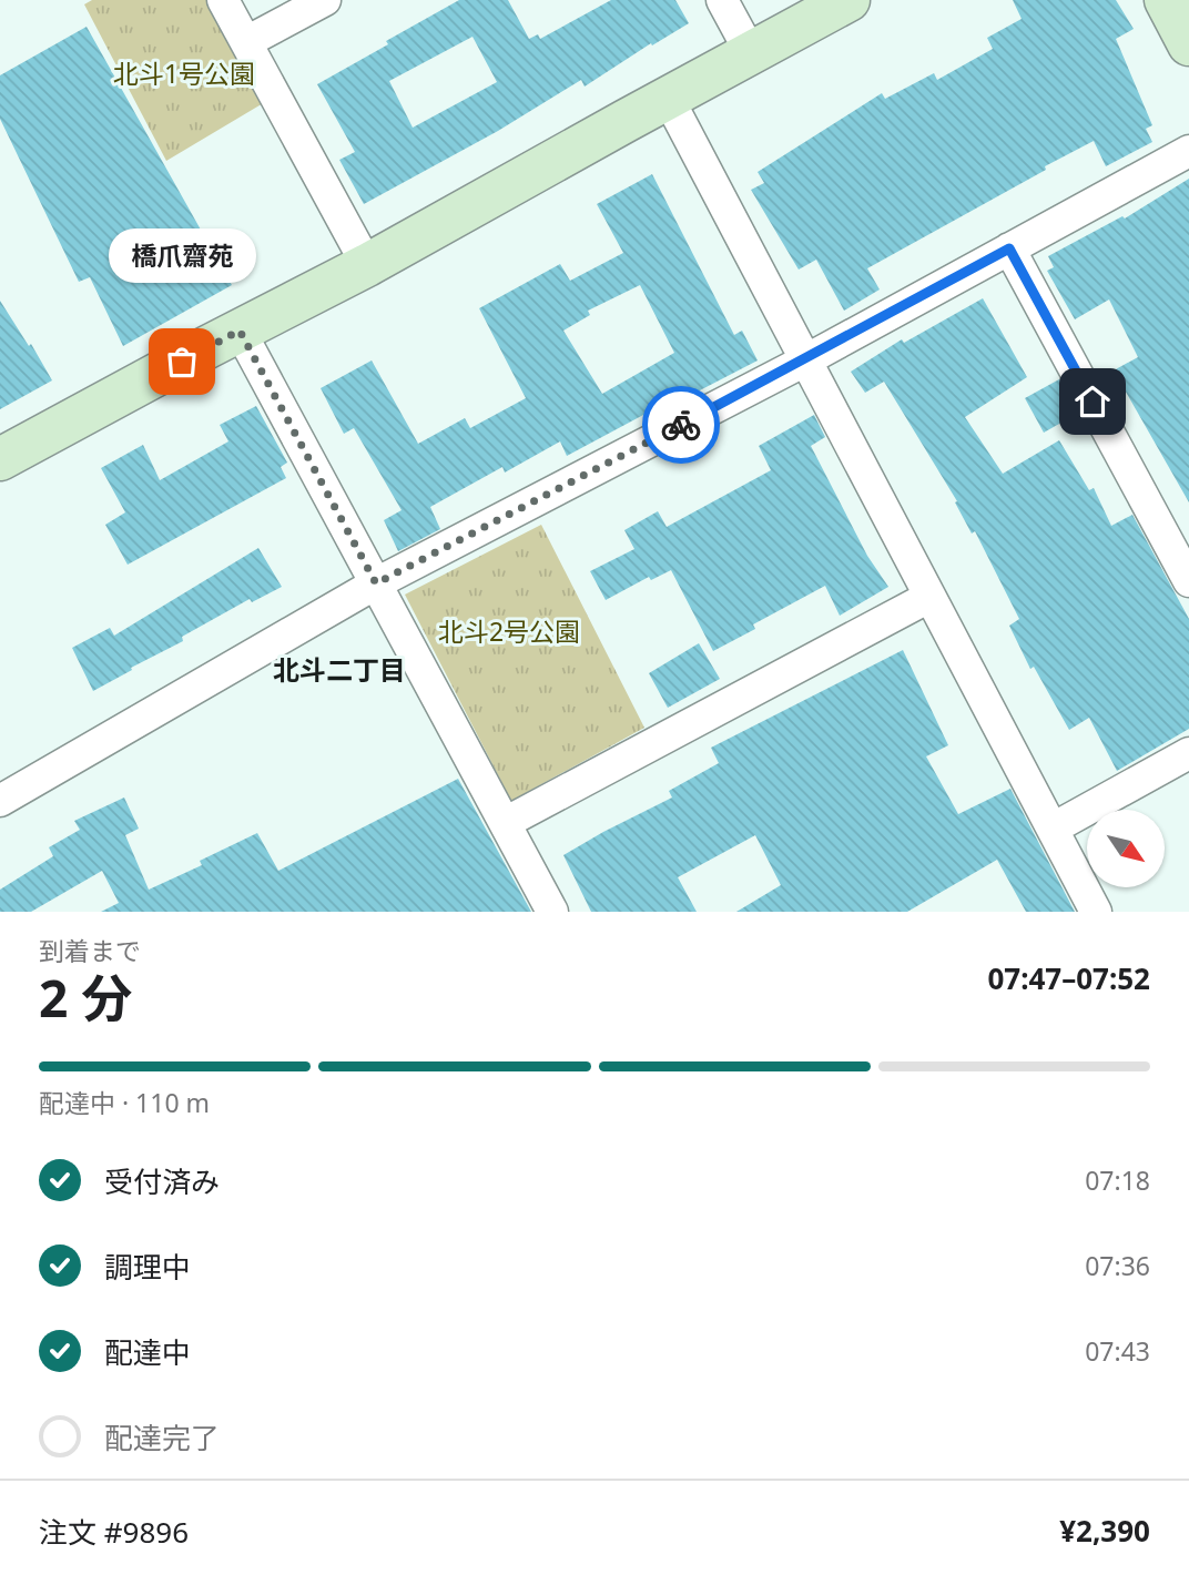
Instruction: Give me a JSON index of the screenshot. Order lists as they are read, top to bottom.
{
  "districts": ["北斗二丁目"],
  "parks": ["北斗1号公園", "北斗2号公園"],
  "places": ["橋爪齋苑"],
  "north": "bottom right",
  "page": {
    "bubble": "橋爪齋苑",
    "heading": ["2 分", "到着まで", "07:47–07:52"],
    "panel": ["注文 #9896", "¥2,390"],
    "bar": "配達中 · 110 m",
    "list": [
      ["受付済み", "07:18"],
      ["調理中", "07:36"],
      ["配達中", "07:43"],
      "配達完了"
    ]
  }
}
